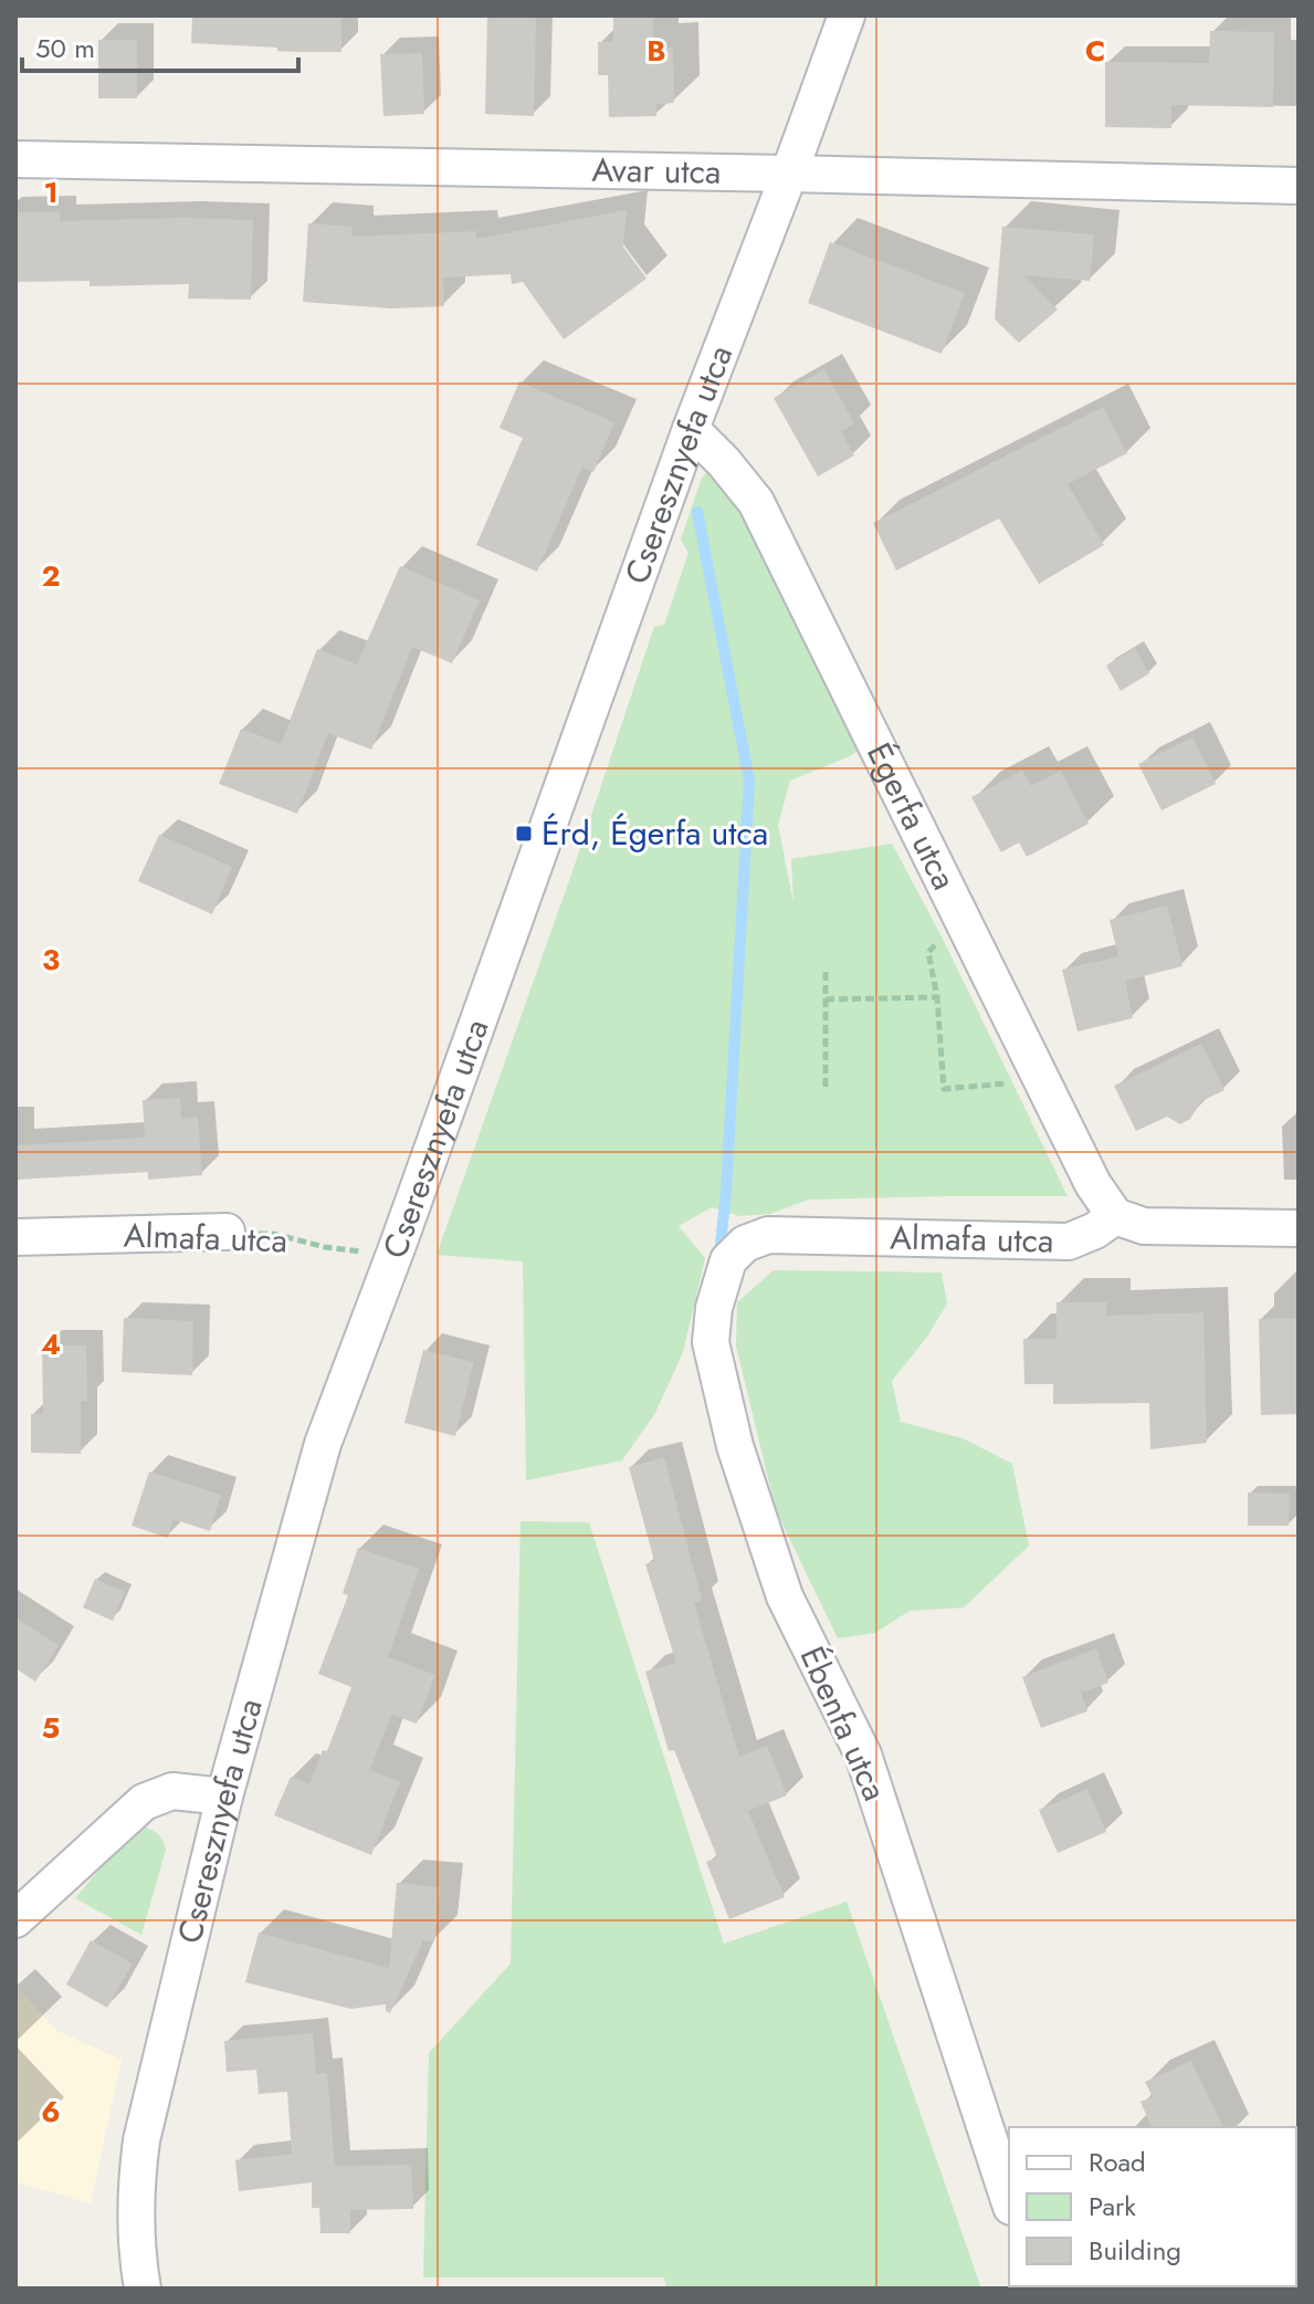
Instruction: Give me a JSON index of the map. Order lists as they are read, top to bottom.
{
  "streets": {
    "street": [
      "Avar utca",
      "Cseresznyefa utca",
      "Égerfa utca",
      "Almafa utca",
      "Ébenfa utca"
    ]
  },
  "crossings": [
    ["Avar utca", "Cseresznyefa utca"],
    ["Cseresznyefa utca", "Égerfa utca"],
    ["Cseresznyefa utca", "Almafa utca"],
    ["Égerfa utca", "Almafa utca"],
    ["Almafa utca", "Ébenfa utca"]
  ],
  "places": {
    "transit": ["Érd, Égerfa utca"]
  },
  "legend": ["Road", "Park", "Building"],
  "scale_bar": "50 m",
  "grid": {
    "columns": ["B", "C"],
    "rows": [
      "1",
      "2",
      "3",
      "4",
      "5",
      "6"
    ]
  }
}
